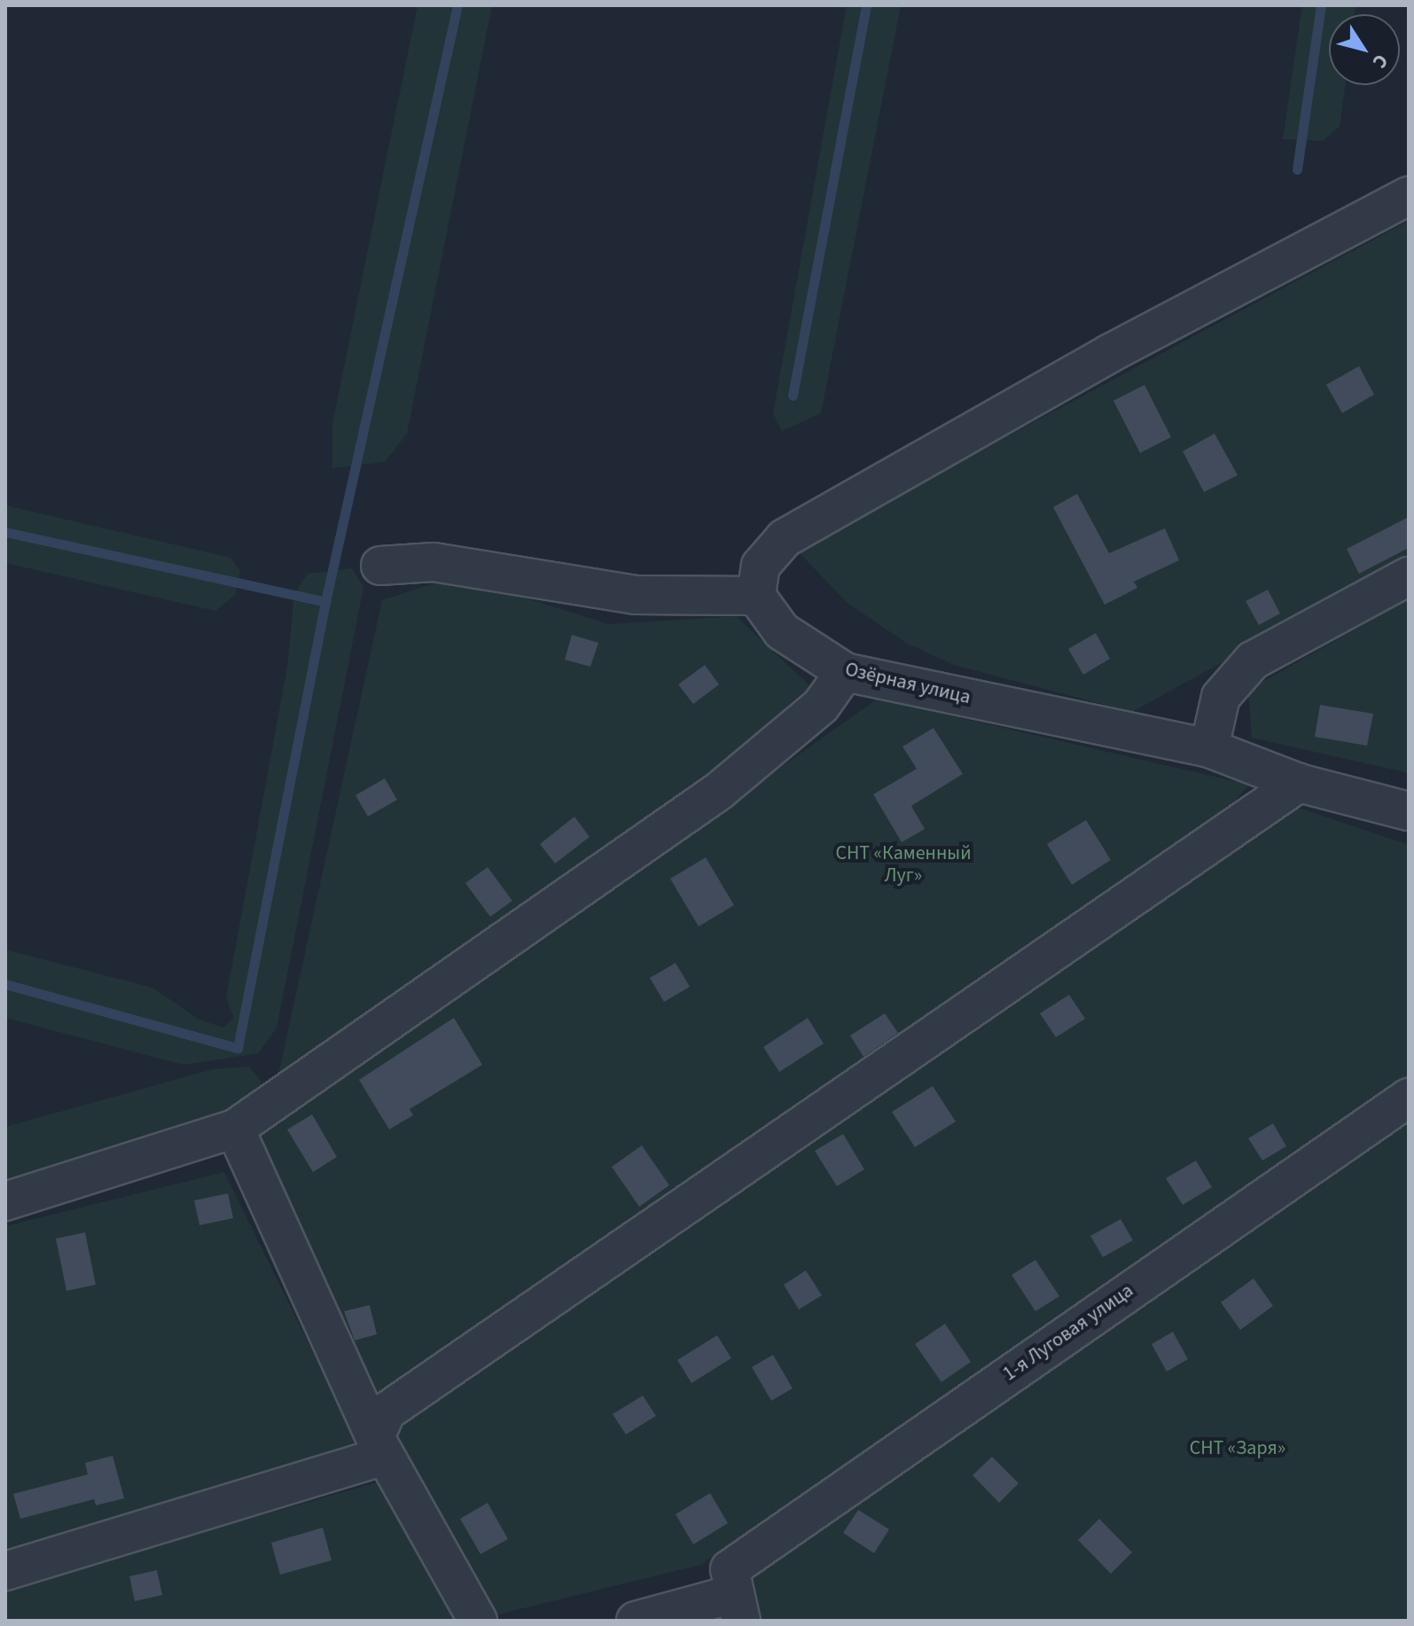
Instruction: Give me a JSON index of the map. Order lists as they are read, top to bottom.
{
  "streets": {
    "street": ["Озёрная улица", "1-я Луговая улица"]
  },
  "parks": ["СНТ «Каменный Луг»", "СНТ «Заря»"],
  "north": "bottom right"
}
